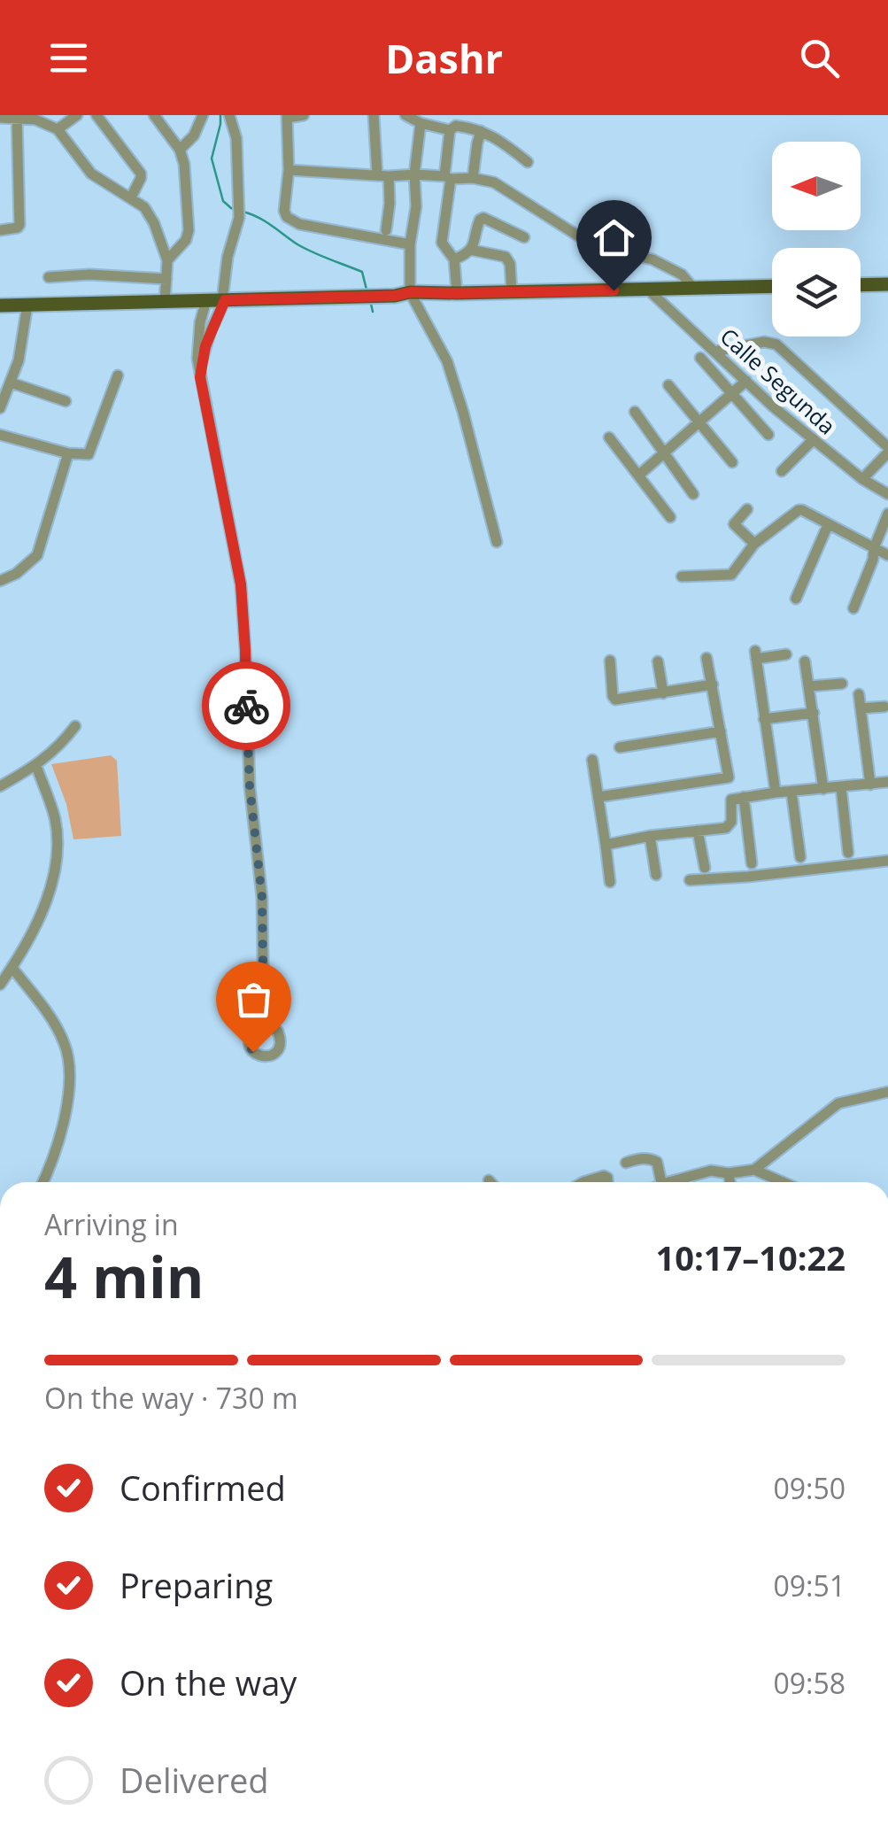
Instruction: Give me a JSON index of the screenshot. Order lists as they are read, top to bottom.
{
  "streets": {
    "street": ["Calle Segunda"]
  },
  "north": "left",
  "page": {
    "header": "Dashr",
    "heading": ["4 min", "Arriving in", "10:17–10:22"],
    "bar": "On the way · 730 m",
    "list": [
      ["Confirmed", "09:50"],
      ["Preparing", "09:51"],
      ["On the way", "09:58"],
      "Delivered"
    ]
  }
}
